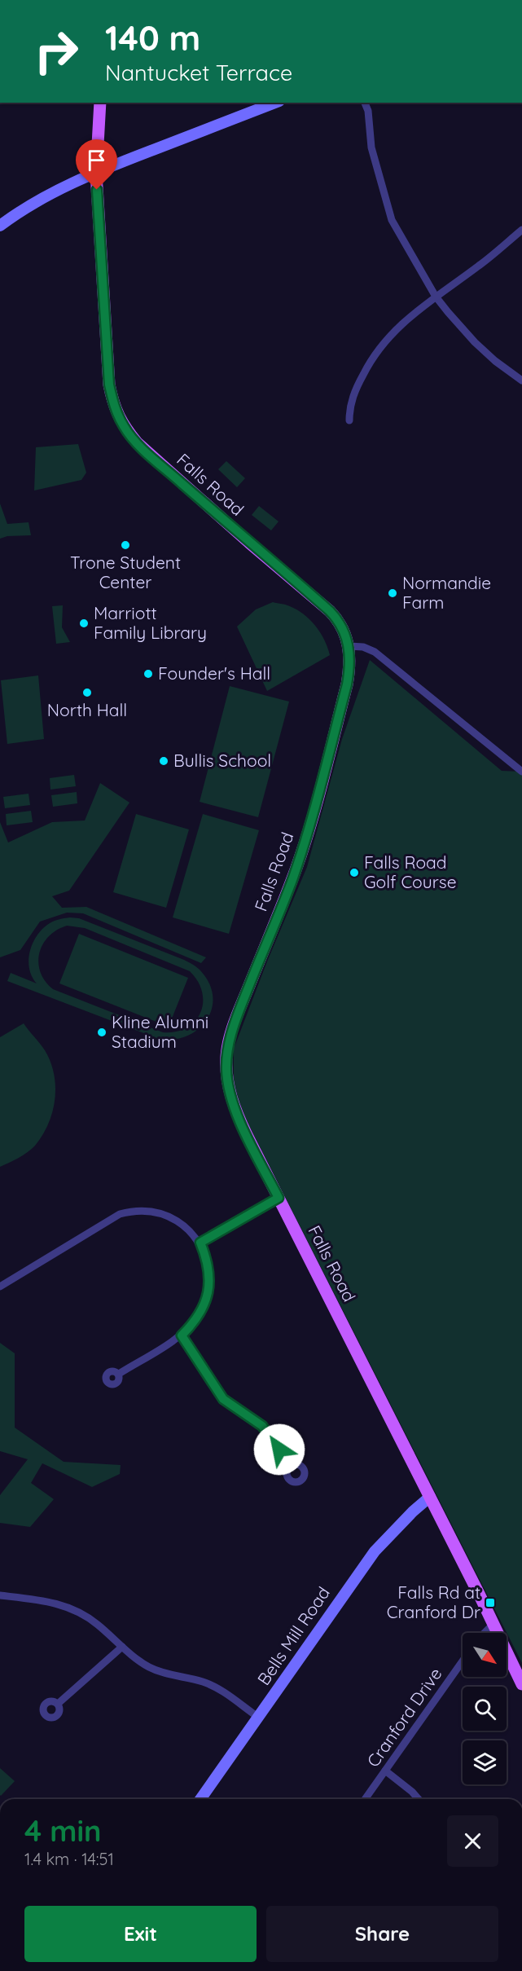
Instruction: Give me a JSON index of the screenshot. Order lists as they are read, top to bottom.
{
  "streets": {
    "main road": ["Falls Road"],
    "street": ["Bells Mill Road", "Cranford Drive"]
  },
  "crossings": [
    ["Falls Road", "Bells Mill Road"]
  ],
  "places": {
    "other": [
      "Trone Student Center",
      "Normandie Farm",
      "Marriott Family Library",
      "Founder's Hall",
      "North Hall",
      "Bullis School",
      "Falls Road Golf Course",
      "Kline Alumni Stadium"
    ],
    "transit": ["Falls Rd at Cranford Dr"]
  },
  "north": "bottom right",
  "page": {
    "turn": ["140 m", "Nantucket Terrace"],
    "heading": ["4 min", "1.4 km · 14:51"],
    "buttons": ["Exit", "Share"]
  }
}
